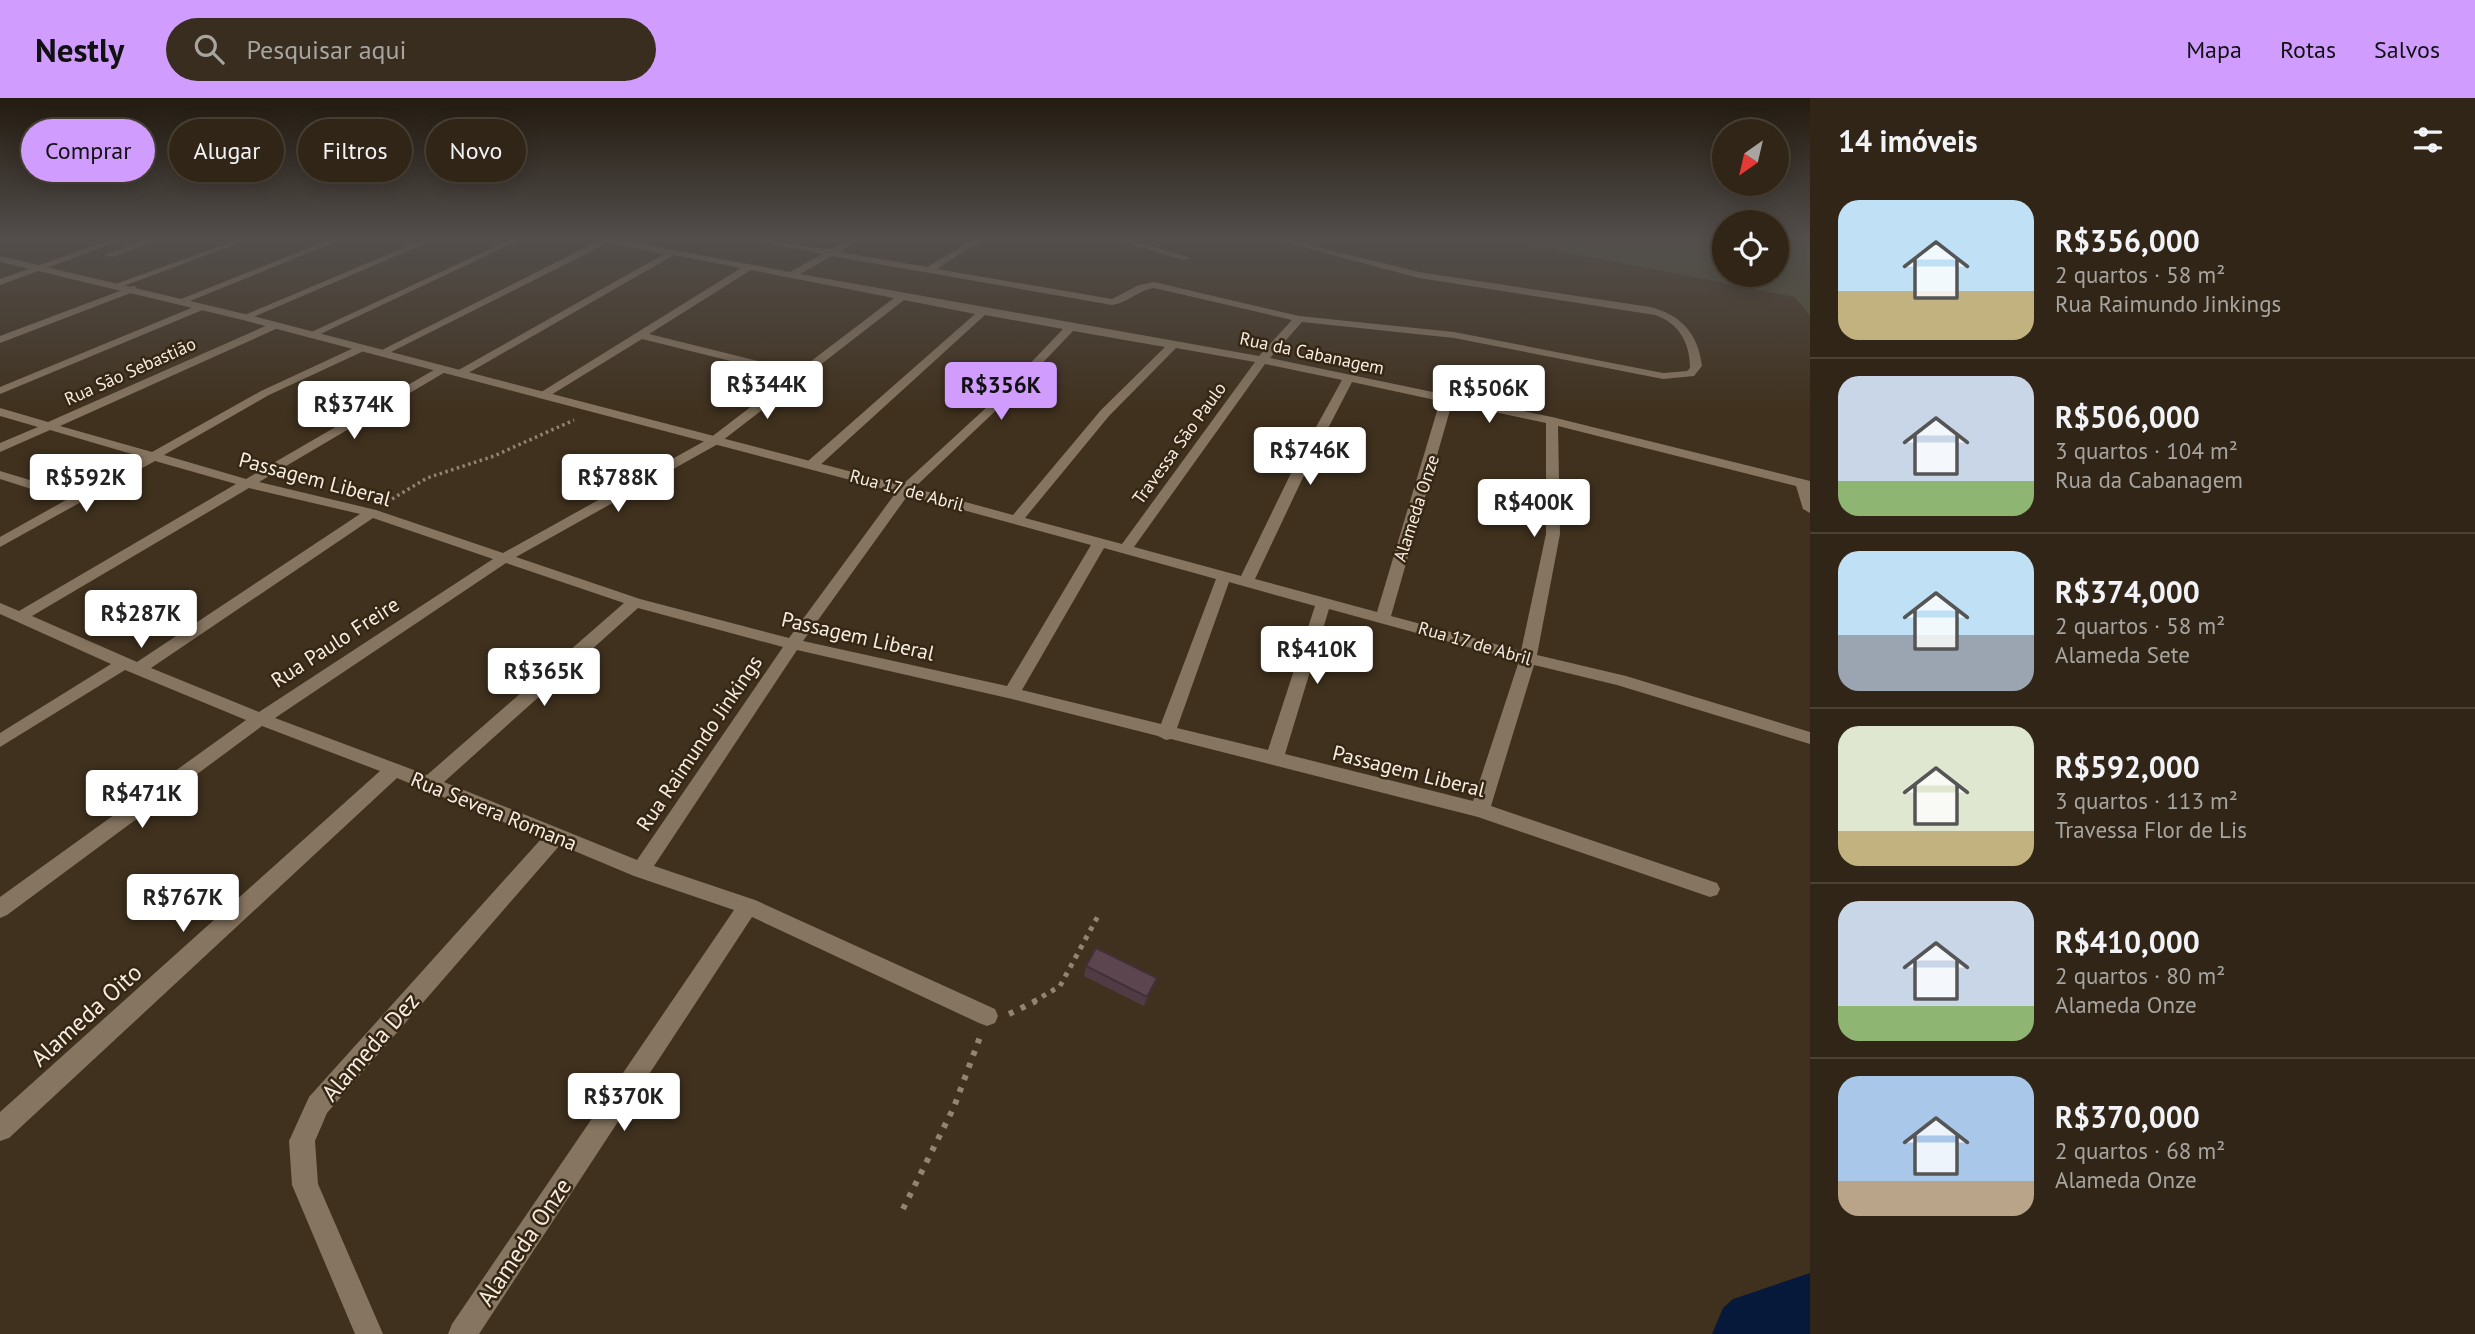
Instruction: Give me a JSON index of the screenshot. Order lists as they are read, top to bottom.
{
  "streets": {
    "street": [
      "Rua da Cabanagem",
      "Rua São Sebastião",
      "Travessa São Paulo",
      "Passagem Liberal",
      "Rua 17 de Abril",
      "Alameda Onze",
      "Rua Paulo Freire",
      "Rua Raimundo Jinkings",
      "Rua Severa Romana",
      "Alameda Oito",
      "Alameda Dez"
    ]
  },
  "crossings": [
    ["Rua da Cabanagem", "Travessa São Paulo"],
    ["Rua da Cabanagem", "Alameda Onze"],
    ["Rua da Cabanagem", "Rua Paulo Freire"],
    ["Rua da Cabanagem", "Rua Raimundo Jinkings"],
    ["Rua São Sebastião", "Passagem Liberal"],
    ["Rua São Sebastião", "Rua 17 de Abril"],
    ["Travessa São Paulo", "Rua 17 de Abril"],
    ["Passagem Liberal", "Rua Paulo Freire"],
    ["Passagem Liberal", "Rua Raimundo Jinkings"],
    ["Rua 17 de Abril", "Alameda Onze"],
    ["Rua 17 de Abril", "Rua Paulo Freire"],
    ["Rua 17 de Abril", "Rua Raimundo Jinkings"],
    ["Alameda Onze", "Rua Severa Romana"],
    ["Rua Paulo Freire", "Rua Severa Romana"],
    ["Rua Raimundo Jinkings", "Rua Severa Romana"],
    ["Rua Severa Romana", "Alameda Oito"],
    ["Rua Severa Romana", "Alameda Dez"]
  ],
  "north": "bottom left",
  "page": {
    "header": "Nestly",
    "search": "Pesquisar aqui",
    "nav": ["Mapa", "Rotas", "Salvos"],
    "heading": "14 imóveis",
    "chip": [
      "Comprar",
      "Alugar",
      "Filtros",
      "Novo"
    ],
    "list": [
      {
        "name": "R$356,000",
        "note": "2 quartos · 58 m² · Rua Raimundo Jinkings"
      },
      {
        "name": "R$506,000",
        "note": "3 quartos · 104 m² · Rua da Cabanagem"
      },
      {
        "name": "R$374,000",
        "note": "2 quartos · 58 m² · Alameda Sete"
      },
      {
        "name": "R$592,000",
        "note": "3 quartos · 113 m² · Travessa Flor de Lis"
      },
      {
        "name": "R$410,000",
        "note": "2 quartos · 80 m² · Alameda Onze"
      },
      {
        "name": "R$370,000",
        "note": "2 quartos · 68 m² · Alameda Onze"
      }
    ],
    "price": [
      "R$344K",
      "R$356K",
      "R$506K",
      "R$374K",
      "R$746K",
      "R$592K",
      "R$788K",
      "R$400K",
      "R$287K",
      "R$410K",
      "R$365K",
      "R$471K",
      "R$767K",
      "R$370K"
    ]
  }
}
